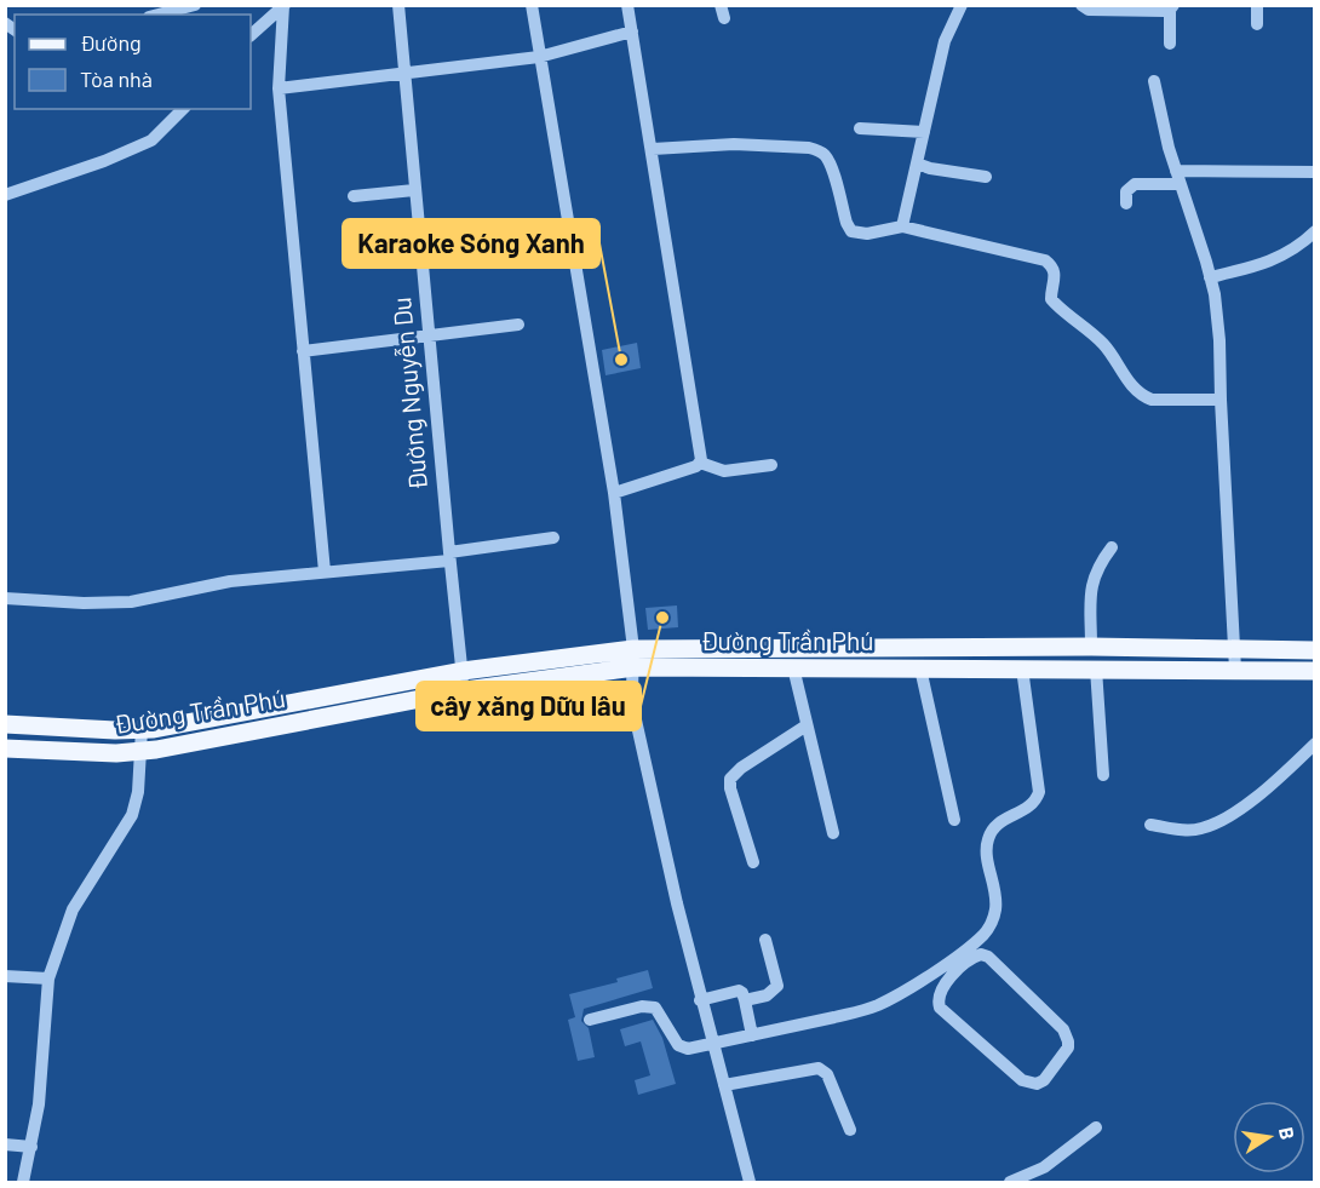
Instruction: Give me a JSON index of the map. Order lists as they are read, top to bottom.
{
  "streets": {
    "main road": ["Đường Trần Phú"],
    "street": ["Đường Nguyễn Du"]
  },
  "crossings": [
    ["Đường Nguyễn Du", "Đường Trần Phú"]
  ],
  "places": ["Karaoke Sóng Xanh", "cây xăng Dữu lâu"],
  "legend": ["Đường", "Tòa nhà"],
  "north": "right"
}
